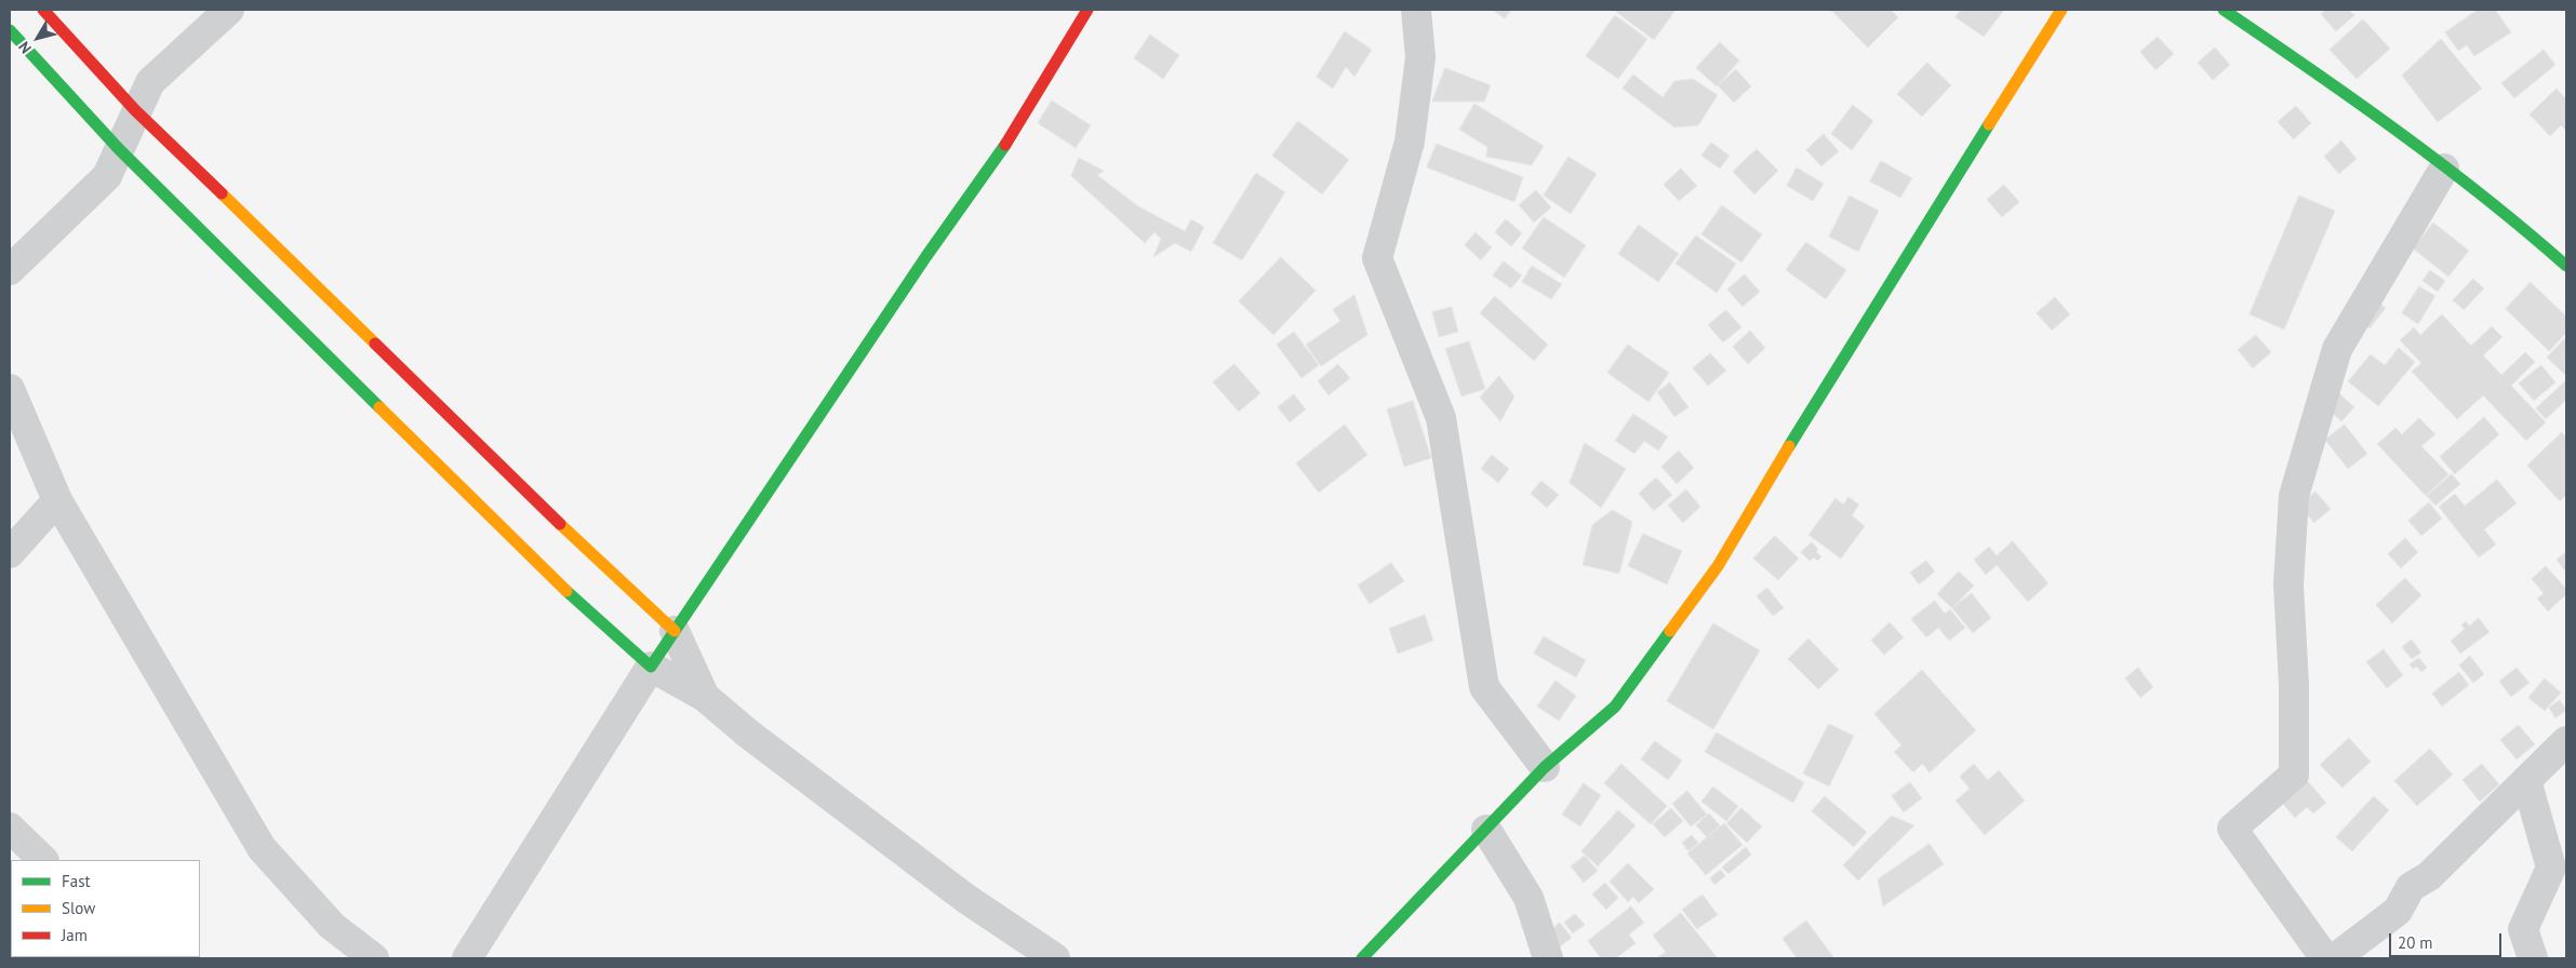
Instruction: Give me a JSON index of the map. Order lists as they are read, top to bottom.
{
  "legend": ["Fast", "Slow", "Jam"],
  "scale_bar": "20 m",
  "north": "bottom left"
}
